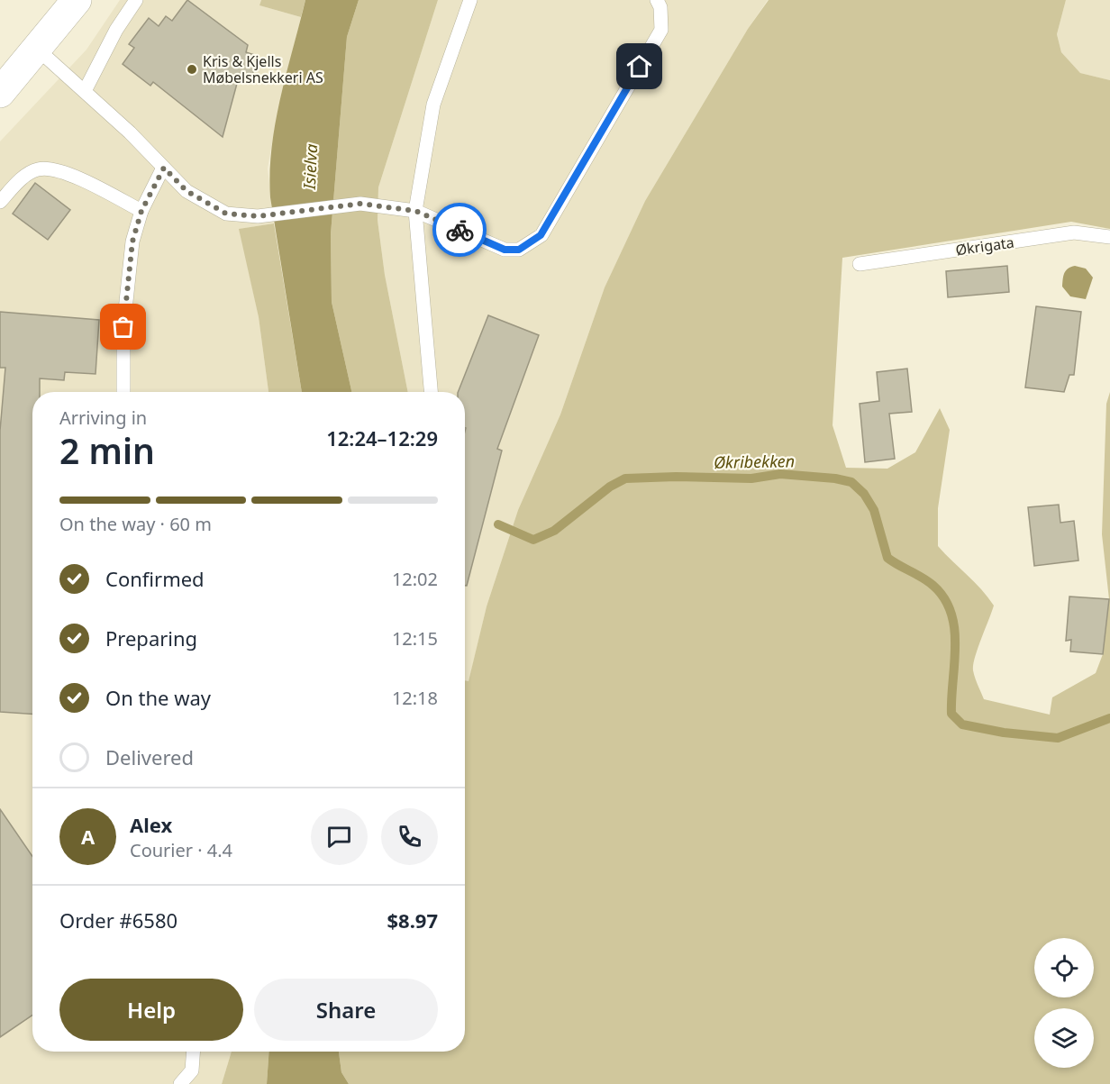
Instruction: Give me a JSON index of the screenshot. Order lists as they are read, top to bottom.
{
  "streets": {
    "lane": ["Økrigata"]
  },
  "water": ["Isielva", "Økribekken"],
  "places": ["Kris & Kjells Møbelsnekkeri AS"],
  "page": {
    "heading": ["2 min", "Arriving in", "12:24–12:29"],
    "panel": [
      "Alex",
      "Courier · 4.4",
      "Order #6580",
      "$8.97"
    ],
    "bar": "On the way · 60 m",
    "list": [
      ["Confirmed", "12:02"],
      ["Preparing", "12:15"],
      ["On the way", "12:18"],
      "Delivered"
    ],
    "round": "A",
    "buttons": ["Help", "Share"]
  }
}
